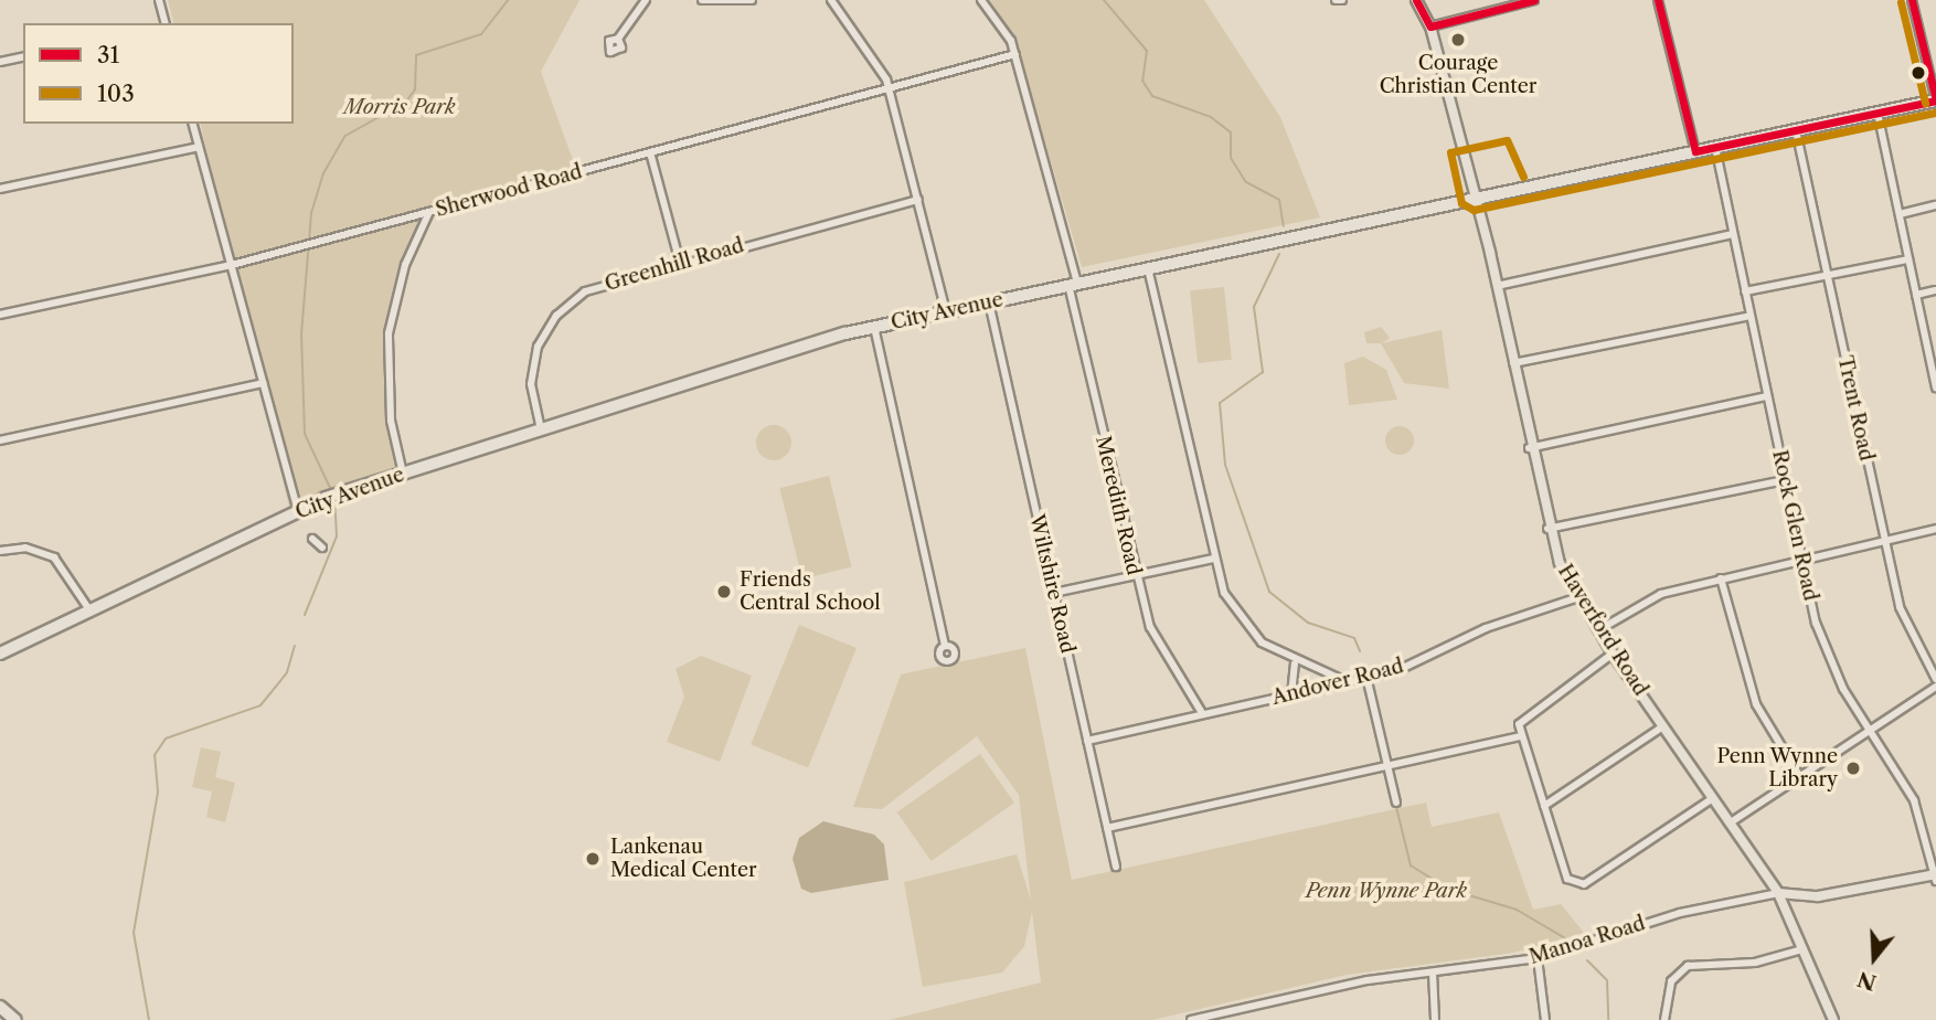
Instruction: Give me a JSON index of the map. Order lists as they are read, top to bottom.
{
  "streets": {
    "highway": ["City Avenue"],
    "main road": ["Haverford Road", "Manoa Road"],
    "street": [
      "Sherwood Road",
      "Greenhill Road",
      "Trent Road",
      "Meredith Road",
      "Rock Glen Road",
      "Wiltshire Road",
      "Andover Road"
    ]
  },
  "crossings": [
    ["Sherwood Road", "Meredith Road"],
    ["Greenhill Road", "City Avenue"],
    ["City Avenue", "Trent Road"],
    ["City Avenue", "Meredith Road"],
    ["City Avenue", "Rock Glen Road"],
    ["City Avenue", "Wiltshire Road"],
    ["City Avenue", "Haverford Road"],
    ["Meredith Road", "Andover Road"],
    ["Rock Glen Road", "Manoa Road"],
    ["Wiltshire Road", "Andover Road"],
    ["Haverford Road", "Andover Road"],
    ["Haverford Road", "Manoa Road"]
  ],
  "parks": ["Morris Park", "Penn Wynne Park"],
  "places": [
    "Courage Christian Center",
    "Friends Central School",
    "Penn Wynne Library",
    "Lankenau Medical Center"
  ],
  "lines": ["transit line 31", "transit line 103"],
  "legend": ["31", "103"],
  "north": "bottom"
}
